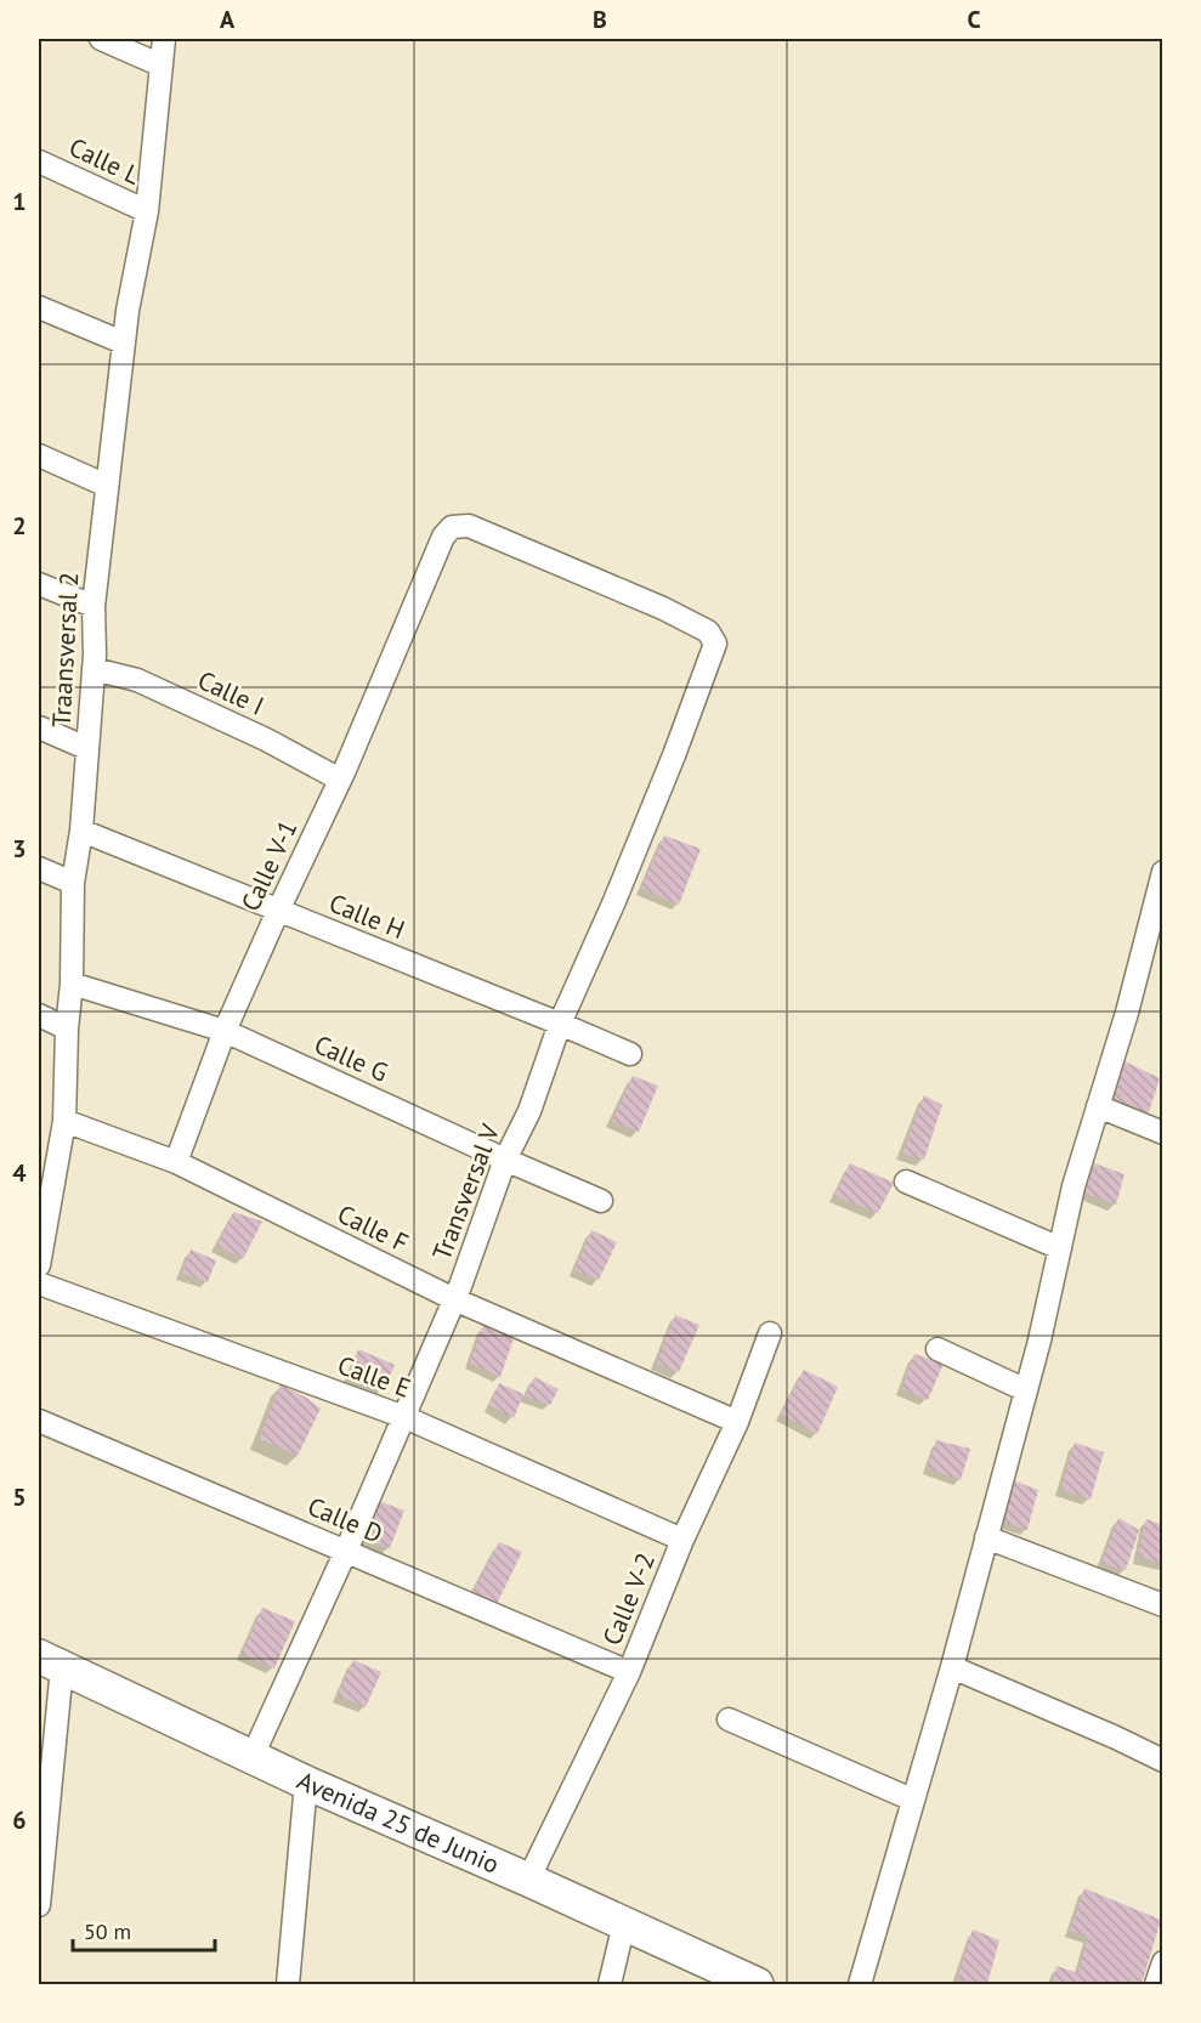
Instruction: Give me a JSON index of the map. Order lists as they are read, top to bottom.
{
  "streets": {
    "highway": ["Avenida 25 de Junio"],
    "street": [
      "Calle L",
      "Traansversal 2",
      "Calle I",
      "Calle V-1",
      "Calle H",
      "Calle G",
      "Transversal V",
      "Calle F",
      "Calle E",
      "Calle D",
      "Calle V-2"
    ]
  },
  "crossings": [
    ["Calle L", "Traansversal 2"],
    ["Traansversal 2", "Calle I"],
    ["Traansversal 2", "Calle H"],
    ["Traansversal 2", "Calle G"],
    ["Traansversal 2", "Calle F"],
    ["Calle I", "Calle V-1"],
    ["Calle V-1", "Calle H"],
    ["Calle V-1", "Calle G"],
    ["Calle V-1", "Transversal V"],
    ["Calle V-1", "Calle F"],
    ["Calle H", "Transversal V"],
    ["Calle G", "Transversal V"],
    ["Transversal V", "Calle F"],
    ["Transversal V", "Calle E"],
    ["Transversal V", "Calle D"],
    ["Transversal V", "Avenida 25 de Junio"],
    ["Calle F", "Calle V-2"],
    ["Calle E", "Calle V-2"],
    ["Calle D", "Calle V-2"],
    ["Calle V-2", "Avenida 25 de Junio"]
  ],
  "scale_bar": "50 m",
  "grid": {
    "columns": ["A", "B", "C"],
    "rows": [
      "1",
      "2",
      "3",
      "4",
      "5",
      "6"
    ]
  }
}
